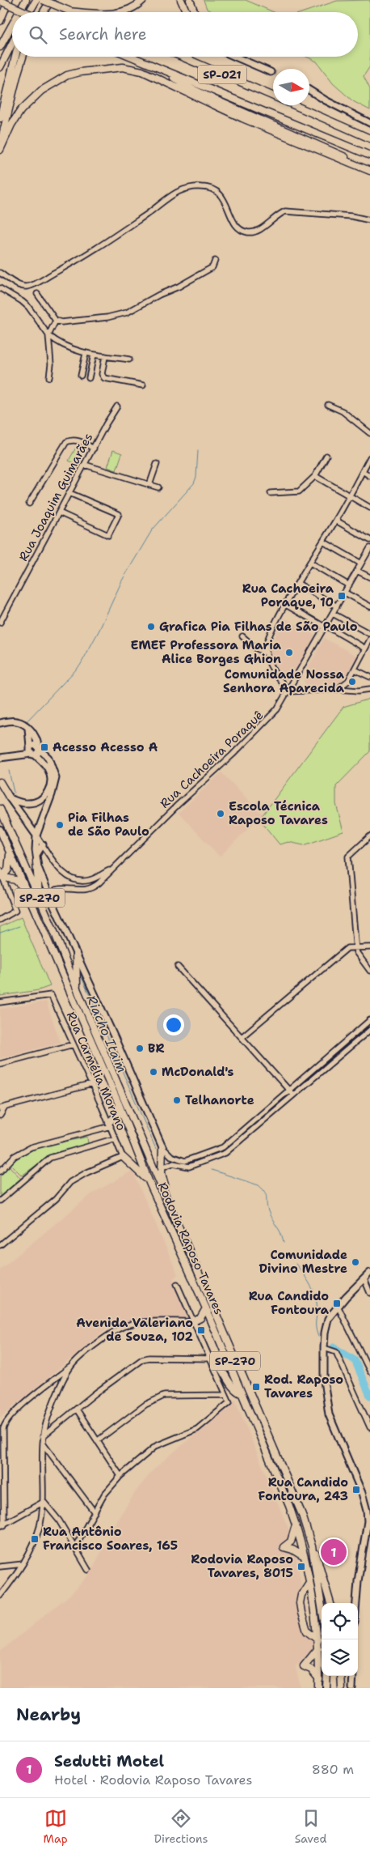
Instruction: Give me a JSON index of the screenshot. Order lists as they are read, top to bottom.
{
  "streets": {
    "highway": ["SP-021", "SP-270", "Rodovia Raposo Tavares"],
    "street": ["Rua Joaquim Guimarães", "Rua Cachoeira Poraquê", "Rua Carmélia Morano"]
  },
  "water": ["Riacho Itaim"],
  "places": {
    "transit": [
      "Rua Cachoeira Poraque, 10",
      "Acesso Acesso A",
      "Rua Candido Fontoura",
      "Avenida Valeriano de Souza, 102",
      "Rod. Raposo Tavares",
      "Rua Candido Fontoura, 243",
      "Rua Antônio Francisco Soares, 165",
      "Rodovia Raposo Tavares, 8015"
    ],
    "other": [
      "Grafica Pia Filhas de São Paulo",
      "EMEF Professora Maria Alice Borges Ghion",
      "Comunidade Nossa Senhora Aparecida",
      "Escola Técnica Raposo Tavares",
      "Pia Filhas de São Paulo",
      "BR",
      "McDonald's",
      "Telhanorte",
      "Comunidade Divino Mestre"
    ]
  },
  "north": "right",
  "page": {
    "search": "Search here",
    "pins": "1",
    "heading": "Nearby",
    "list": [
      {
        "mark": "1",
        "name": "Sedutti Motel",
        "note": "Hotel · Rodovia Raposo Tavares",
        "value": "880 m"
      }
    ],
    "nav": ["Map", "Directions", "Saved"]
  }
}
